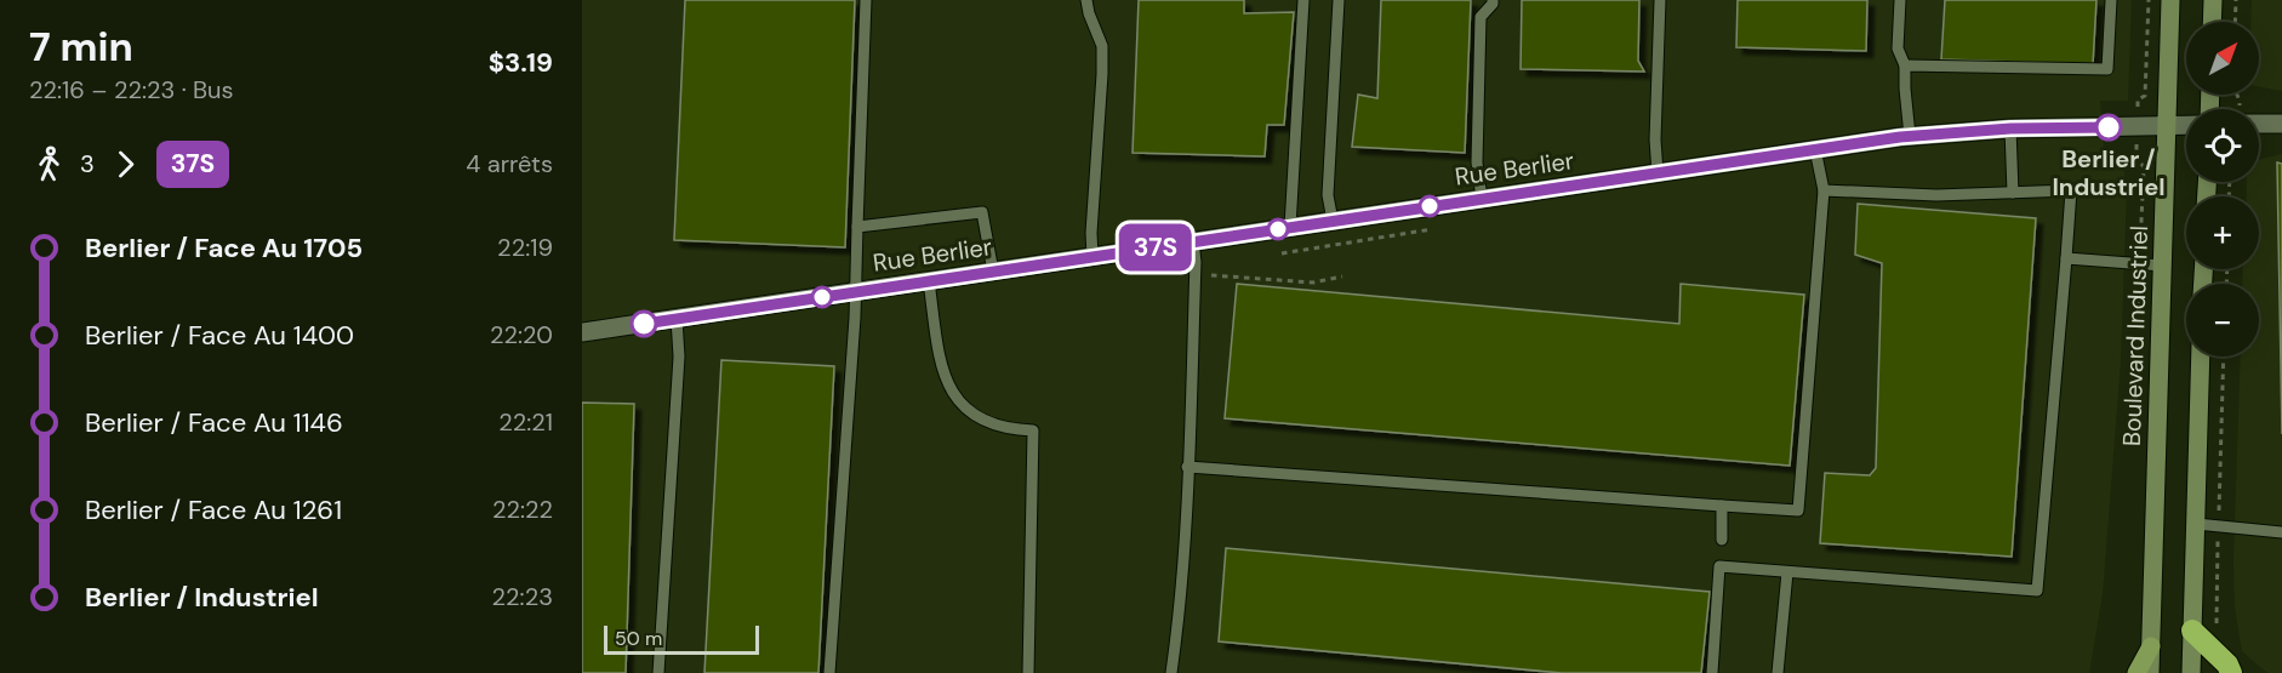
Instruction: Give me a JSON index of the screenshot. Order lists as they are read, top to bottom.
{
  "streets": {
    "street": ["Rue Berlier", "Boulevard Industriel"]
  },
  "crossings": [
    ["Rue Berlier", "Boulevard Industriel"]
  ],
  "places": ["Berlier / Industriel"],
  "lines": ["bus line 37S"],
  "scale_bar": "50 m",
  "north": "top right",
  "page": {
    "heading": ["7 min", "22:16 – 22:23 · Bus", "$3.19"],
    "on_map": "37S",
    "map_buttons": ["+", "−"],
    "legs": ["3", "37S", "4 arrêts"],
    "list": [
      {
        "name": "Berlier / Face Au 1705",
        "value": "22:19"
      },
      {
        "name": "Berlier / Face Au 1400",
        "value": "22:20"
      },
      {
        "name": "Berlier / Face Au 1146",
        "value": "22:21"
      },
      {
        "name": "Berlier / Face Au 1261",
        "value": "22:22"
      },
      {
        "name": "Berlier / Industriel",
        "value": "22:23"
      }
    ],
    "scale": "50 m"
  }
}
